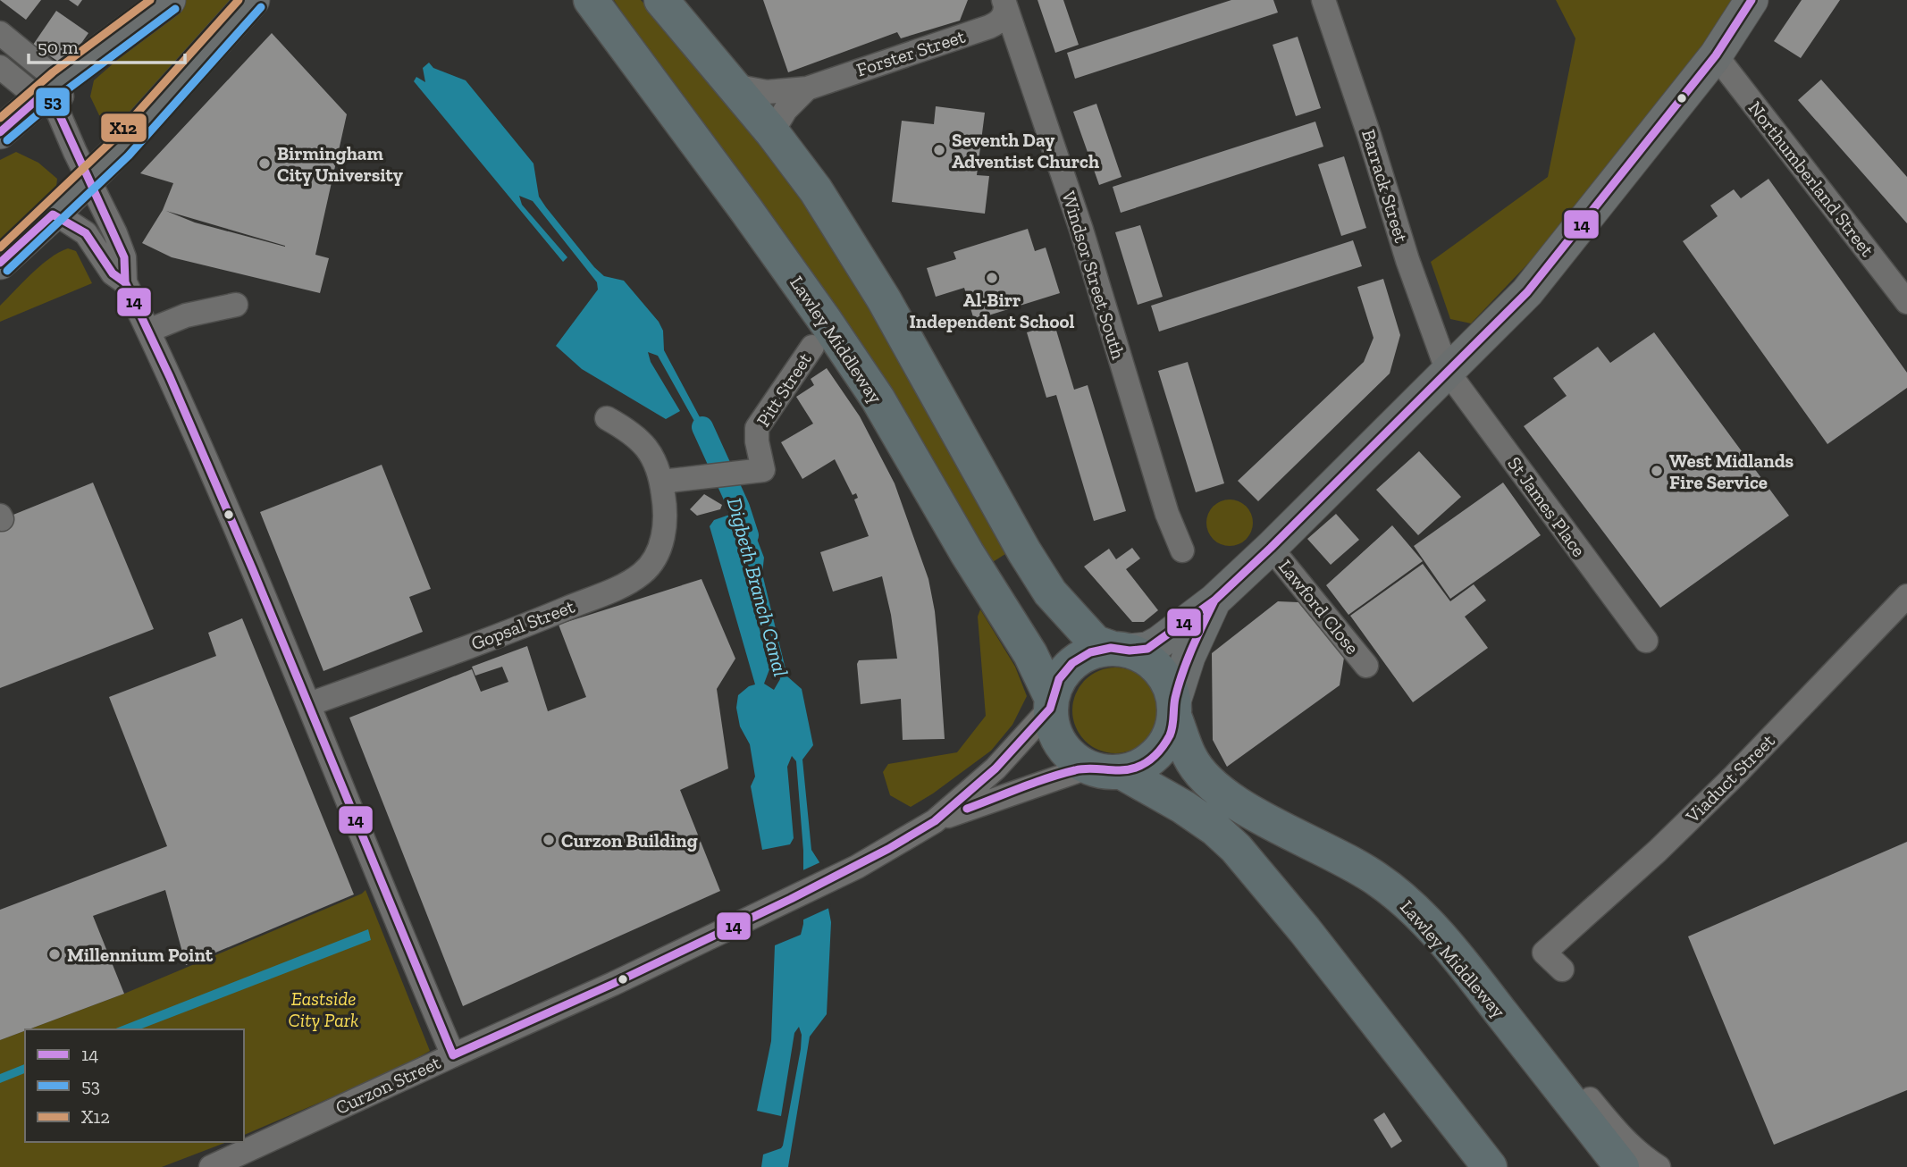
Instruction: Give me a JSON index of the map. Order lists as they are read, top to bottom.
{
  "streets": {
    "highway": ["Lawley Middleway"],
    "street": [
      "Forster Street",
      "Northumberland Street",
      "Barrack Street",
      "Windsor Street South",
      "Pitt Street",
      "St James Place",
      "Lawford Close",
      "Gopsal Street",
      "Viaduct Street",
      "Curzon Street"
    ]
  },
  "crossings": [
    ["Forster Street", "Windsor Street South"],
    ["Barrack Street", "St James Place"],
    ["Lawley Middleway", "Curzon Street"],
    ["Pitt Street", "Gopsal Street"]
  ],
  "water": ["Digbeth Branch Canal"],
  "parks": ["Eastside City Park"],
  "places": [
    "Seventh Day Adventist Church",
    "Birmingham City University",
    "Al-Birr Independent School",
    "West Midlands Fire Service",
    "Curzon Building",
    "Millennium Point"
  ],
  "lines": ["transit line 14", "transit line X12", "transit line 53"],
  "legend": ["14", "53", "X12"],
  "scale_bar": "50 m"
}
